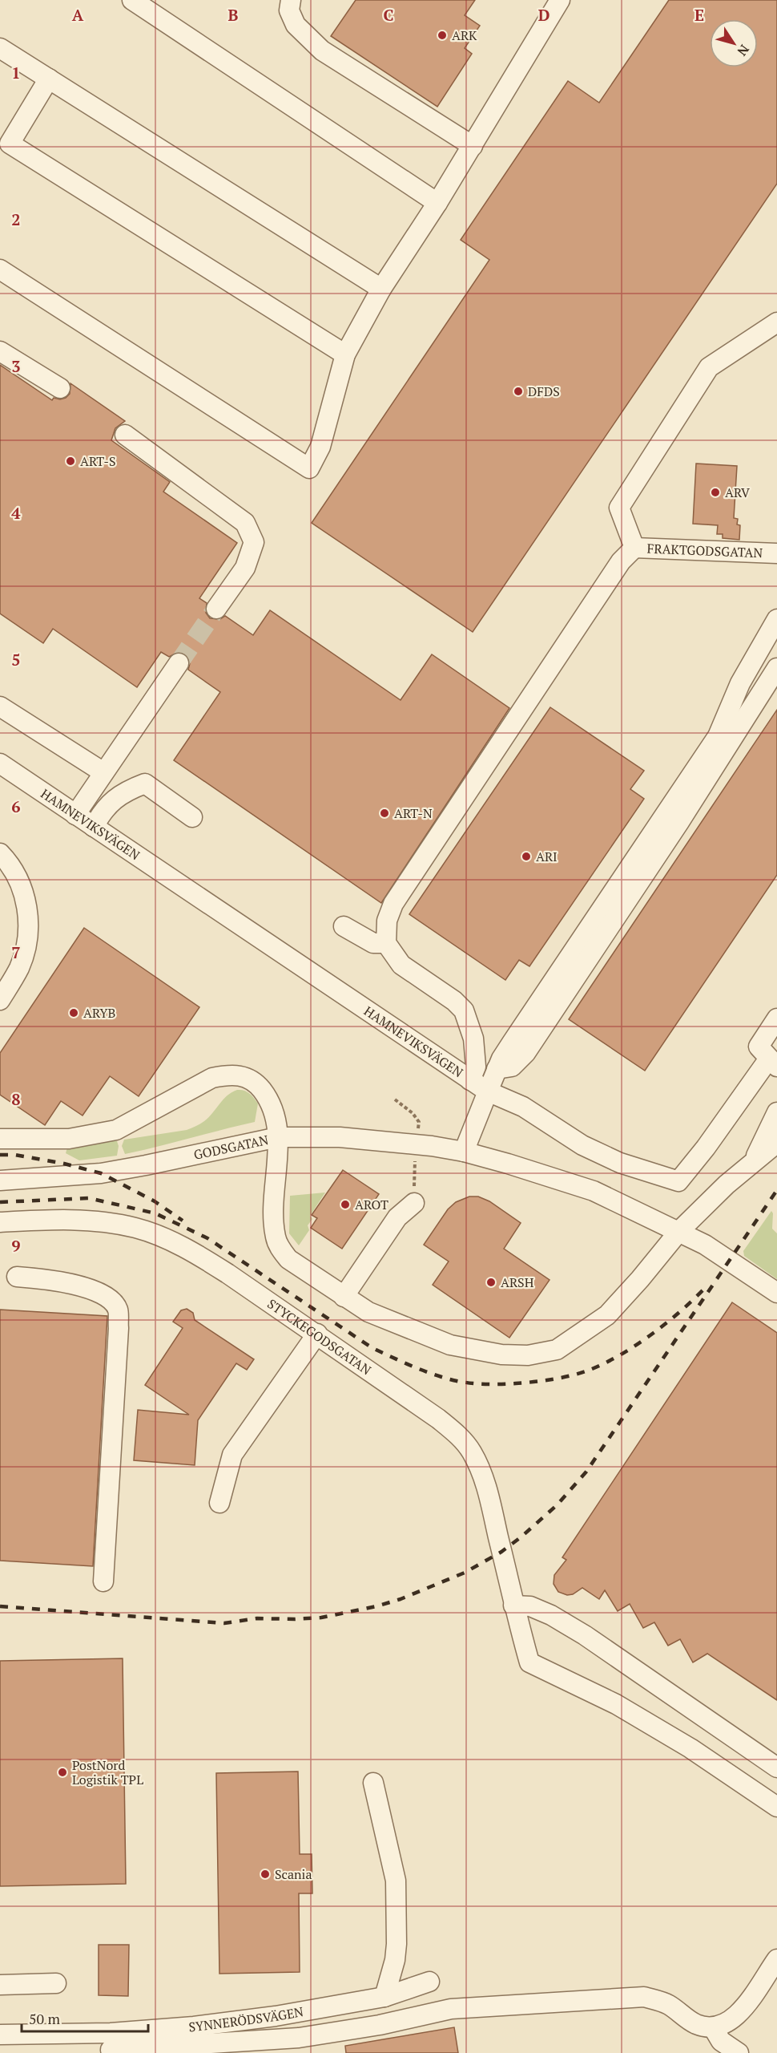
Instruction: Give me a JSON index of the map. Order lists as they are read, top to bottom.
{
  "streets": {
    "street": [
      "FRAKTGODSGATAN",
      "HAMNEVIKSVÄGEN",
      "GODSGATAN",
      "STYCKEGODSGATAN",
      "SYNNERÖDSVÄGEN"
    ]
  },
  "places": [
    "ARK",
    "DFDS",
    "ART-S",
    "ARV",
    "ART-N",
    "ARI",
    "ARYB",
    "AROT",
    "ARSH",
    "PostNord Logistik TPL",
    "Scania"
  ],
  "scale_bar": "50 m",
  "north": "bottom right",
  "grid": {
    "columns": [
      "A",
      "B",
      "C",
      "D",
      "E"
    ],
    "rows": [
      "1",
      "2",
      "3",
      "4",
      "5",
      "6",
      "7",
      "8",
      "9"
    ]
  }
}
